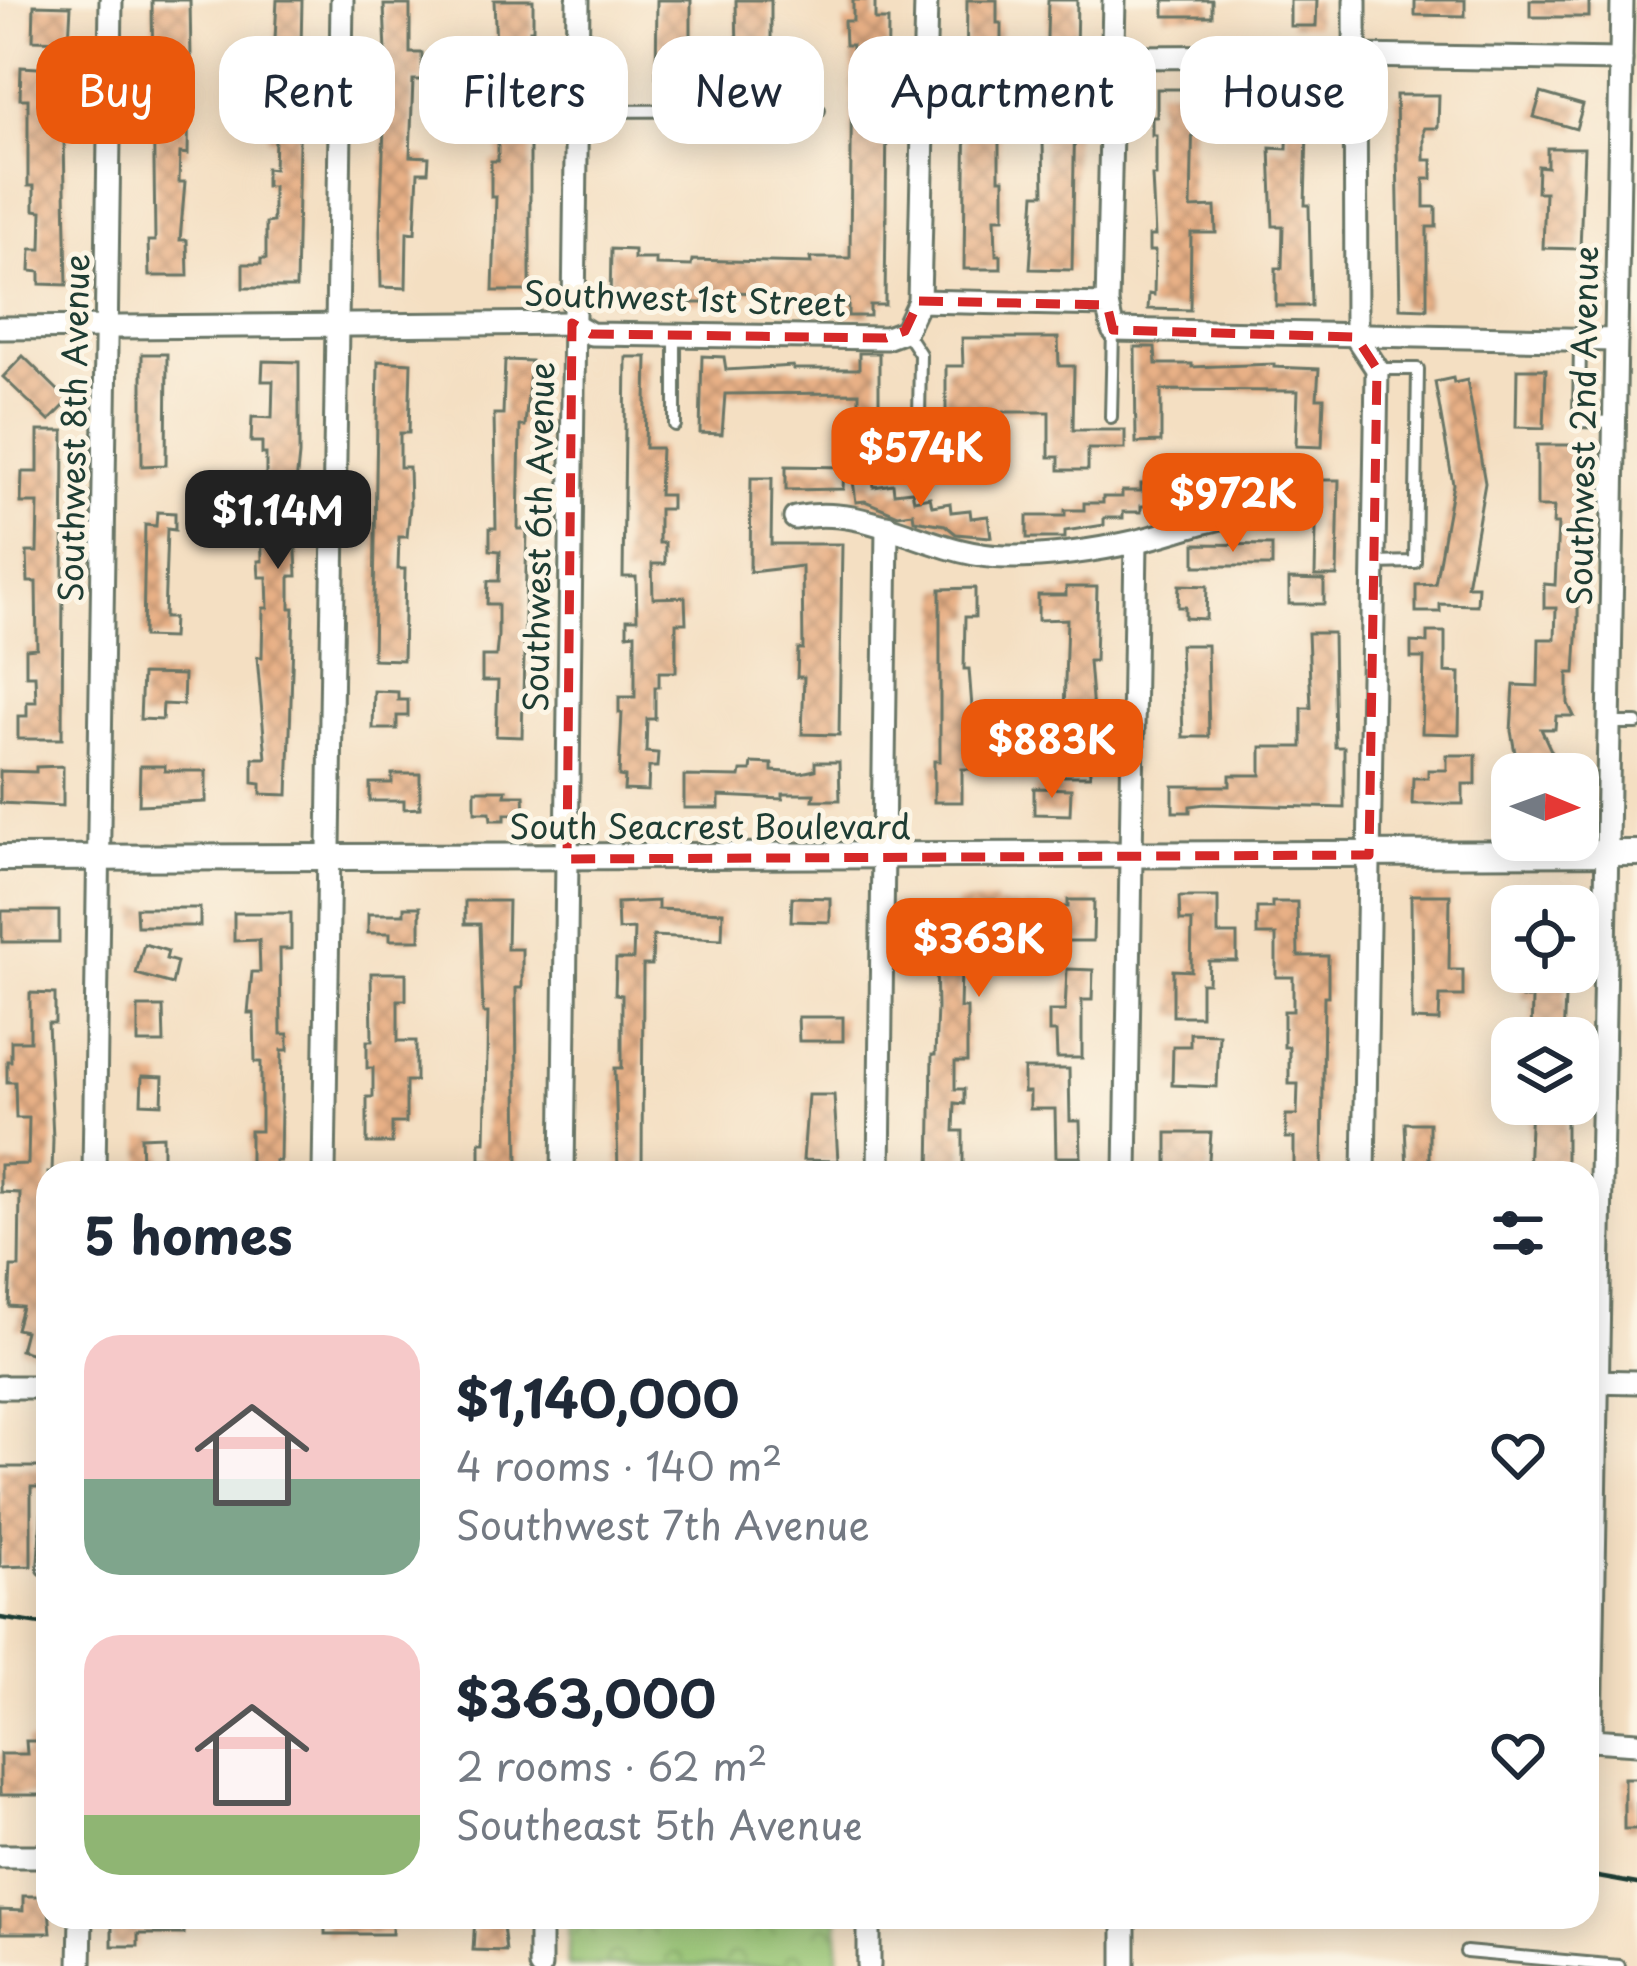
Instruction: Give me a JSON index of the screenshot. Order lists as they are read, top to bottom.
{
  "streets": {
    "street": [
      "Southwest 1st Street",
      "Southwest 2nd Avenue",
      "Southwest 8th Avenue",
      "Southwest 6th Avenue",
      "South Seacrest Boulevard"
    ]
  },
  "crossings": [
    ["Southwest 1st Street", "Southwest 8th Avenue"],
    ["Southwest 1st Street", "Southwest 6th Avenue"],
    ["Southwest 2nd Avenue", "South Seacrest Boulevard"],
    ["Southwest 8th Avenue", "South Seacrest Boulevard"],
    ["Southwest 6th Avenue", "South Seacrest Boulevard"]
  ],
  "north": "right",
  "page": {
    "chip": [
      "Buy",
      "Rent",
      "Filters",
      "New",
      "Apartment",
      "House"
    ],
    "price": [
      "$574K",
      "$972K",
      "$1.14M",
      "$883K",
      "$363K"
    ],
    "heading": "5 homes",
    "list": [
      {
        "name": "$1,140,000",
        "note": "4 rooms · 140 m² · Southwest 7th Avenue"
      },
      {
        "name": "$363,000",
        "note": "2 rooms · 62 m² · Southeast 5th Avenue"
      }
    ]
  }
}
